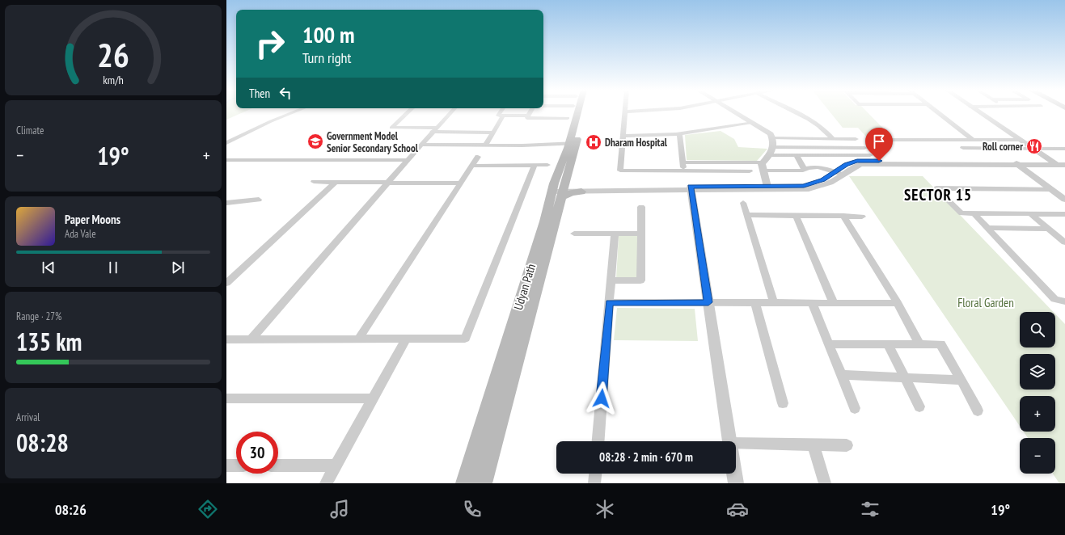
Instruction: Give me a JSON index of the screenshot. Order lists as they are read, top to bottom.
{
  "streets": {
    "main road": ["Udyan Path"]
  },
  "districts": ["SECTOR 15"],
  "parks": ["Floral Garden"],
  "places": {
    "school or university": ["Government Model Senior Secondary School"],
    "hospital": ["Dharam Hospital"],
    "restaurant": ["Roll corner"]
  },
  "page": {
    "turn": ["100 m", "Turn right"],
    "then": "Then",
    "tile": [
      "Climate",
      ["Range · 27%", "135 km"],
      ["Arrival", "08:28"]
    ],
    "heat": ["−", "19°", "+"],
    "song": ["Paper Moons", "Ada Vale"],
    "map_buttons": ["+", "−"],
    "limit": "30",
    "trip": "08:28 · 2 min · 670 m",
    "tabs": ["08:26", "19°"],
    "gauge": ["26", "km/h"]
  }
}
